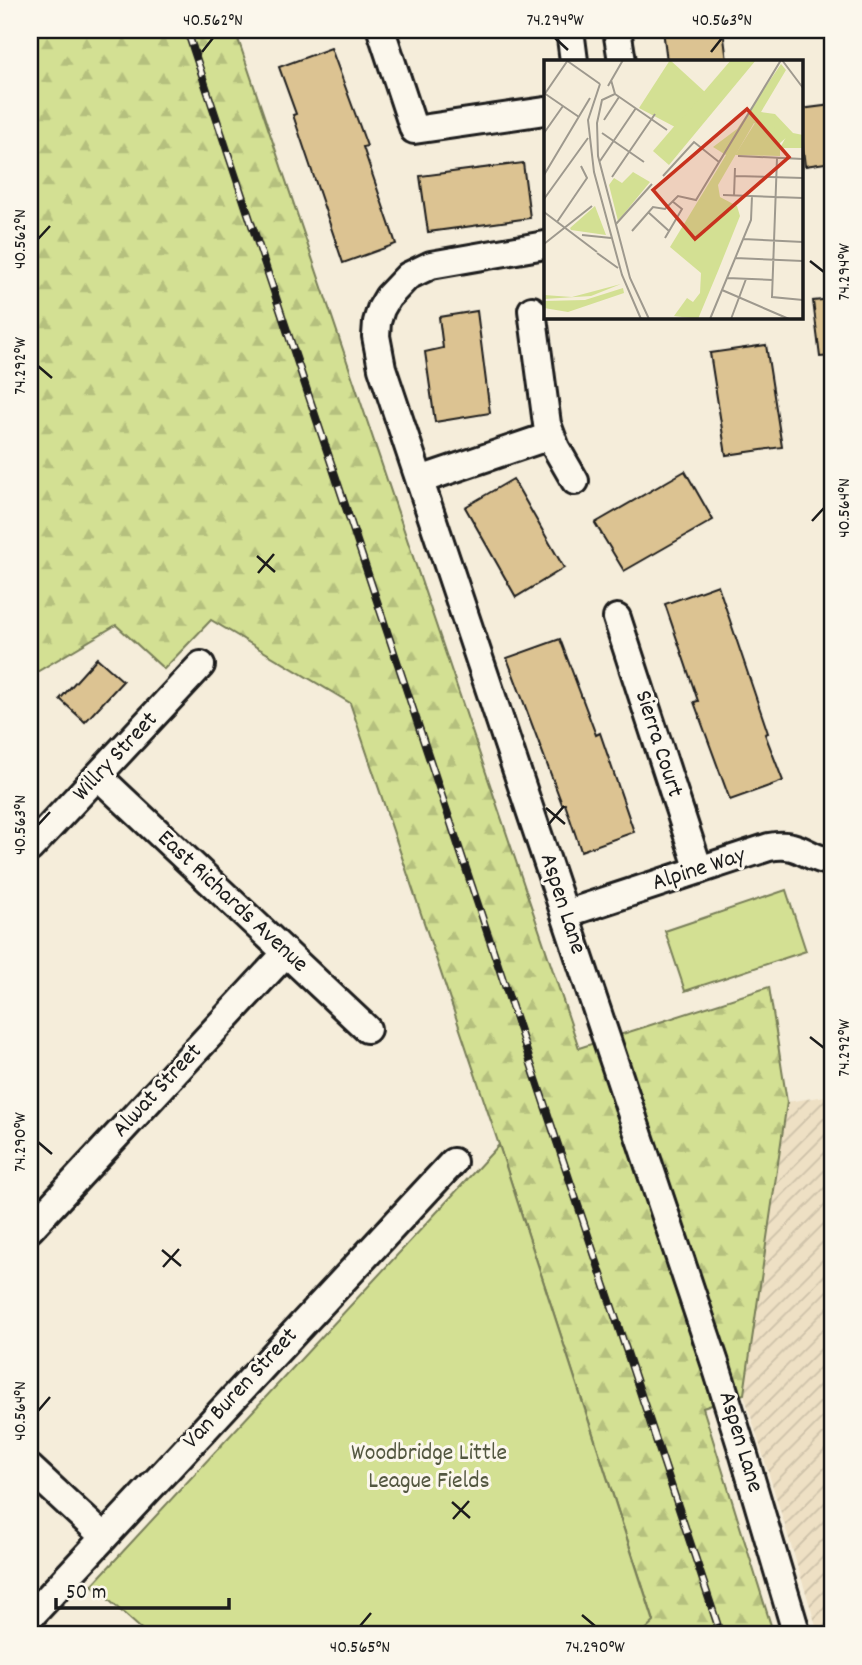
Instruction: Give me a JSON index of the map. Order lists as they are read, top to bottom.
{
  "streets": {
    "street": [
      "Sierra Court",
      "Willry Street",
      "Alpine Way",
      "East Richards Avenue",
      "Aspen Lane",
      "Alwat Street",
      "Van Buren Street"
    ]
  },
  "crossings": [
    ["Sierra Court", "Alpine Way"],
    ["Willry Street", "East Richards Avenue"],
    ["Alpine Way", "Aspen Lane"],
    ["East Richards Avenue", "Alwat Street"]
  ],
  "parks": ["Woodbridge Little League Fields"],
  "scale_bar": "50 m",
  "coordinates": [
    "40.562°N",
    "74.294°W",
    "40.563°N",
    "74.292°W",
    "40.564°N",
    "74.290°W",
    "40.565°N"
  ]
}
